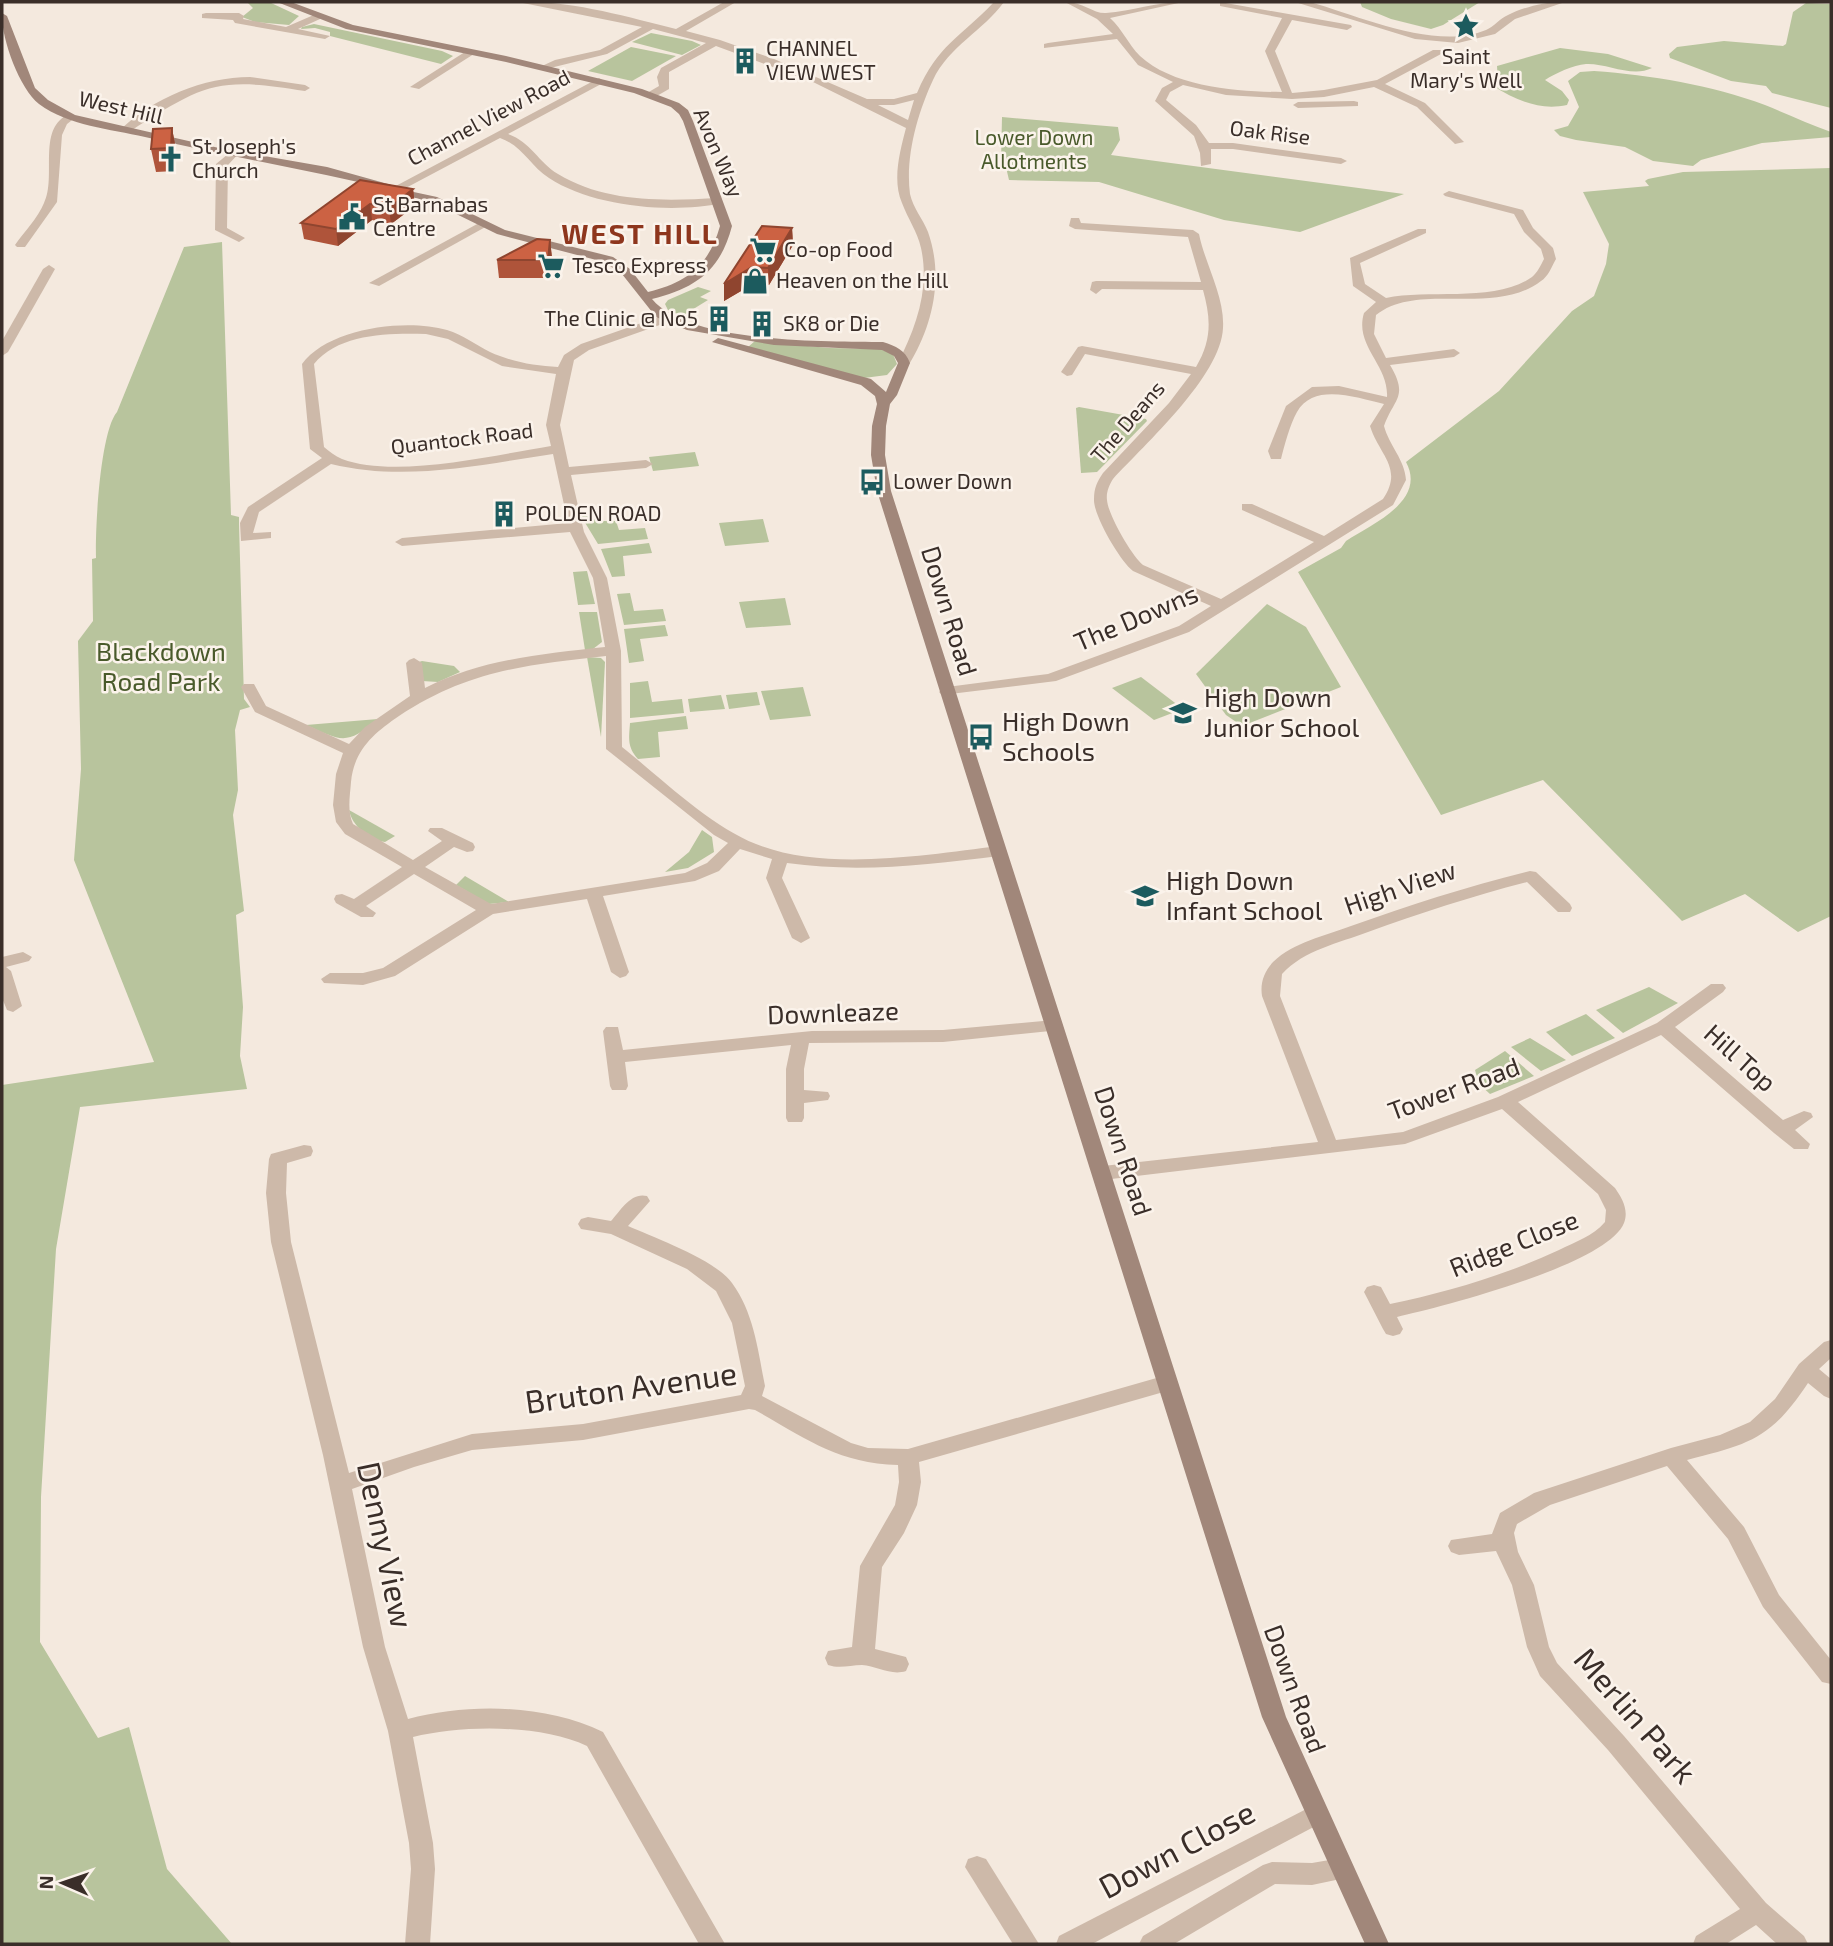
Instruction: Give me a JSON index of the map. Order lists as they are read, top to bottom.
{
  "streets": {
    "street": [
      "West Hill",
      "Channel View Road",
      "Oak Rise",
      "Avon Way",
      "The Deans",
      "Quantock Road",
      "Down Road",
      "The Downs",
      "High View",
      "Downleaze",
      "Hill Top",
      "Tower Road",
      "Ridge Close",
      "Bruton Avenue",
      "Denny View",
      "Merlin Park",
      "Down Close"
    ]
  },
  "crossings": [
    ["West Hill", "Channel View Road"],
    ["West Hill", "Avon Way"],
    ["Channel View Road", "Avon Way"],
    ["The Deans", "The Downs"],
    ["Down Road", "The Downs"],
    ["Down Road", "Downleaze"],
    ["Down Road", "Tower Road"],
    ["Down Road", "Bruton Avenue"],
    ["Down Road", "Down Close"],
    ["High View", "Tower Road"],
    ["Hill Top", "Tower Road"],
    ["Tower Road", "Ridge Close"],
    ["Bruton Avenue", "Denny View"]
  ],
  "districts": ["WEST HILL"],
  "parks": ["Lower Down Allotments", "Blackdown Road Park"],
  "places": {
    "place": ["Saint Mary's Well"],
    "building": [
      "CHANNEL VIEW WEST",
      "The Clinic @ No5",
      "SK8 or Die",
      "POLDEN ROAD"
    ],
    "church": ["St Joseph's Church"],
    "public building": ["St Barnabas Centre"],
    "supermarket": ["Co-op Food", "Tesco Express"],
    "shop": ["Heaven on the Hill"],
    "bus stop": ["Lower Down", "High Down Schools"],
    "school or university": ["High Down Junior School", "High Down Infant School"]
  },
  "north": "left"
}
